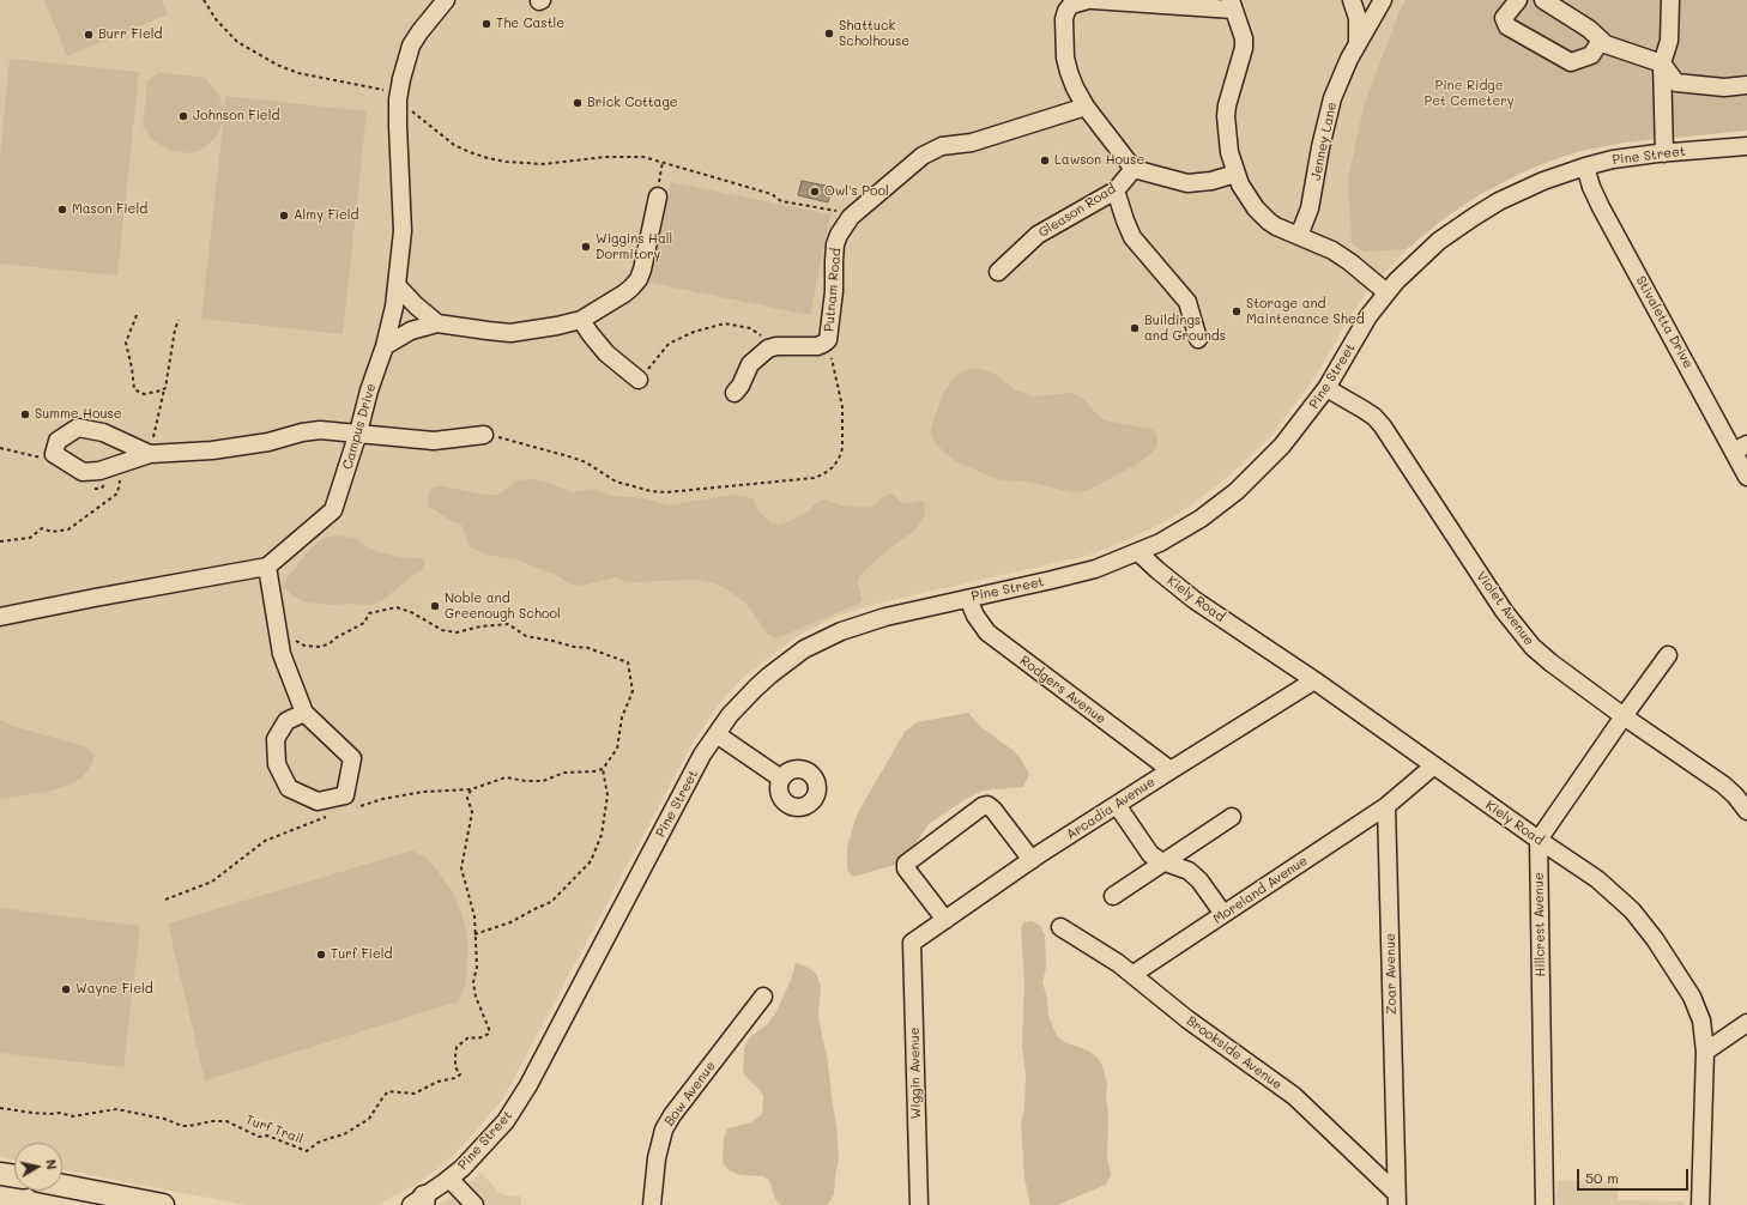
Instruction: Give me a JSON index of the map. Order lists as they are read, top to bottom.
{
  "streets": {
    "street": [
      "Jenney Lane",
      "Pine Street",
      "Gleason Road",
      "Putnam Road",
      "Stivaletta Drive",
      "Campus Drive",
      "Kiely Road",
      "Violet Avenue",
      "Rodgers Avenue",
      "Arcadia Avenue",
      "Moreland Avenue",
      "Hillcrest Avenue",
      "Zoar Avenue",
      "Brookside Avenue",
      "Wiggin Avenue",
      "Bow Avenue"
    ],
    "path": ["Turf Trail"]
  },
  "crossings": [
    ["Pine Street", "Stivaletta Drive"],
    ["Pine Street", "Kiely Road"],
    ["Pine Street", "Violet Avenue"],
    ["Pine Street", "Rodgers Avenue"],
    ["Kiely Road", "Arcadia Avenue"],
    ["Kiely Road", "Hillcrest Avenue"],
    ["Rodgers Avenue", "Arcadia Avenue"],
    ["Arcadia Avenue", "Wiggin Avenue"],
    ["Moreland Avenue", "Zoar Avenue"],
    ["Moreland Avenue", "Brookside Avenue"],
    ["Zoar Avenue", "Brookside Avenue"]
  ],
  "parks": ["Pine Ridge Pet Cemetery"],
  "places": [
    "The Castle",
    "Shattuck Scholhouse",
    "Burr Field",
    "Brick Cottage",
    "Johnson Field",
    "Lawson House",
    "Owl's Pool",
    "Mason Field",
    "Almy Field",
    "Wiggins Hall Dormitory",
    "Storage and Maintenance Shed",
    "Buildings and Grounds",
    "Summe House",
    "Noble and Greenough School",
    "Turf Field",
    "Wayne Field"
  ],
  "scale_bar": "50 m",
  "north": "right"
}
